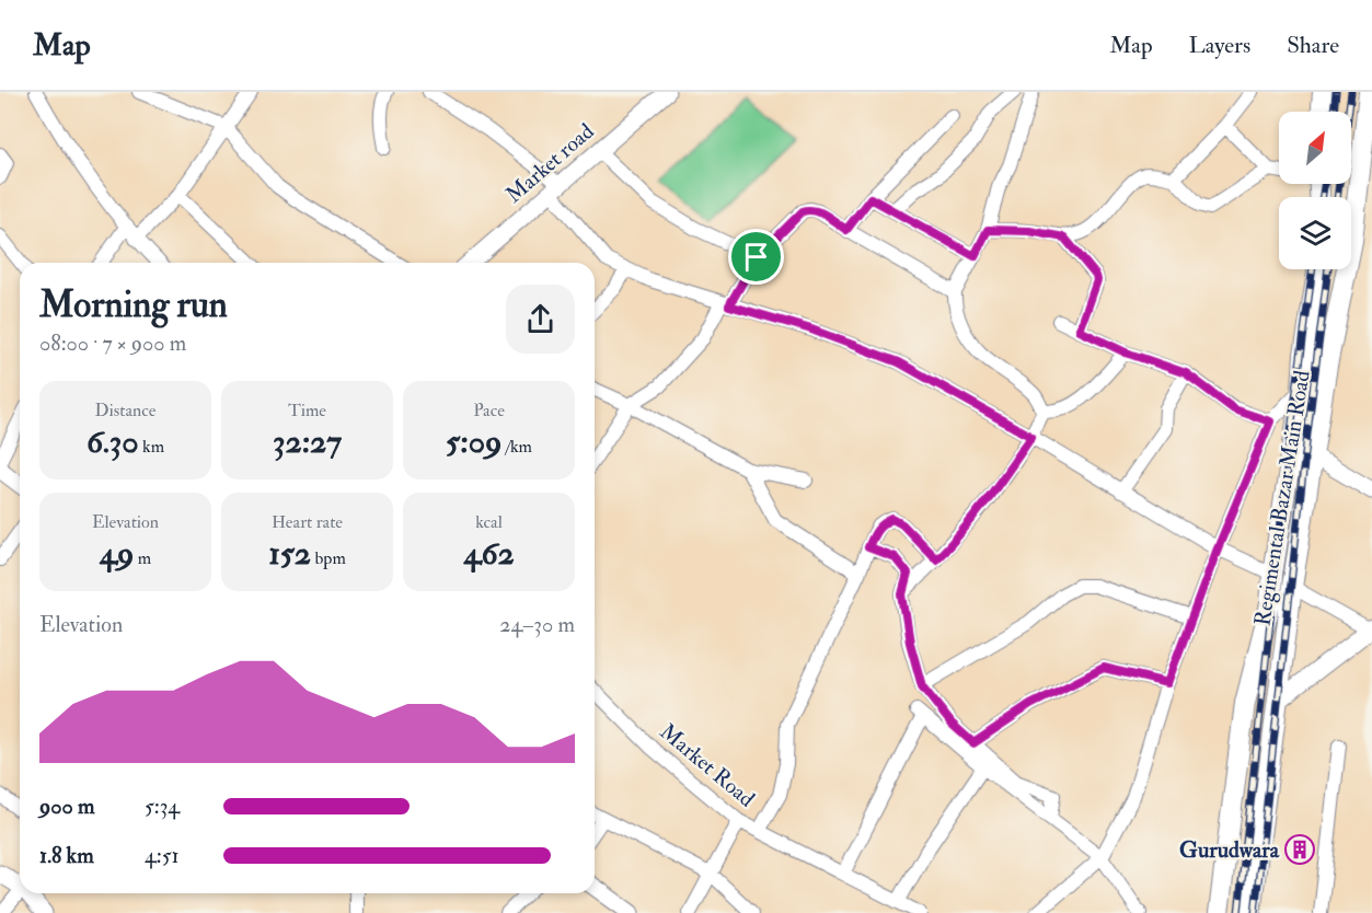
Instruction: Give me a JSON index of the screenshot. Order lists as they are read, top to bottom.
{
  "streets": {
    "main road": ["Regimental Bazar Main Road"],
    "street": ["Market road", "Market Road"]
  },
  "places": {
    "building": ["Gurudwara"]
  },
  "north": "top right",
  "page": {
    "header": "Map",
    "nav": ["Map", "Layers", "Share"],
    "heading": ["Morning run", "08:00 · 7 × 900 m"],
    "stats": [
      ["Distance", "6.30 km"],
      ["Time", "32:27"],
      ["Pace", "5:09 /km"],
      ["Elevation", "49 m"],
      ["Heart rate", "152 bpm"],
      ["kcal", "462"]
    ],
    "chart": ["Elevation", "24–30 m"],
    "list": [
      {
        "name": "900 m",
        "note": "5:34"
      },
      {
        "name": "1.8 km",
        "note": "4:51"
      }
    ]
  }
}
